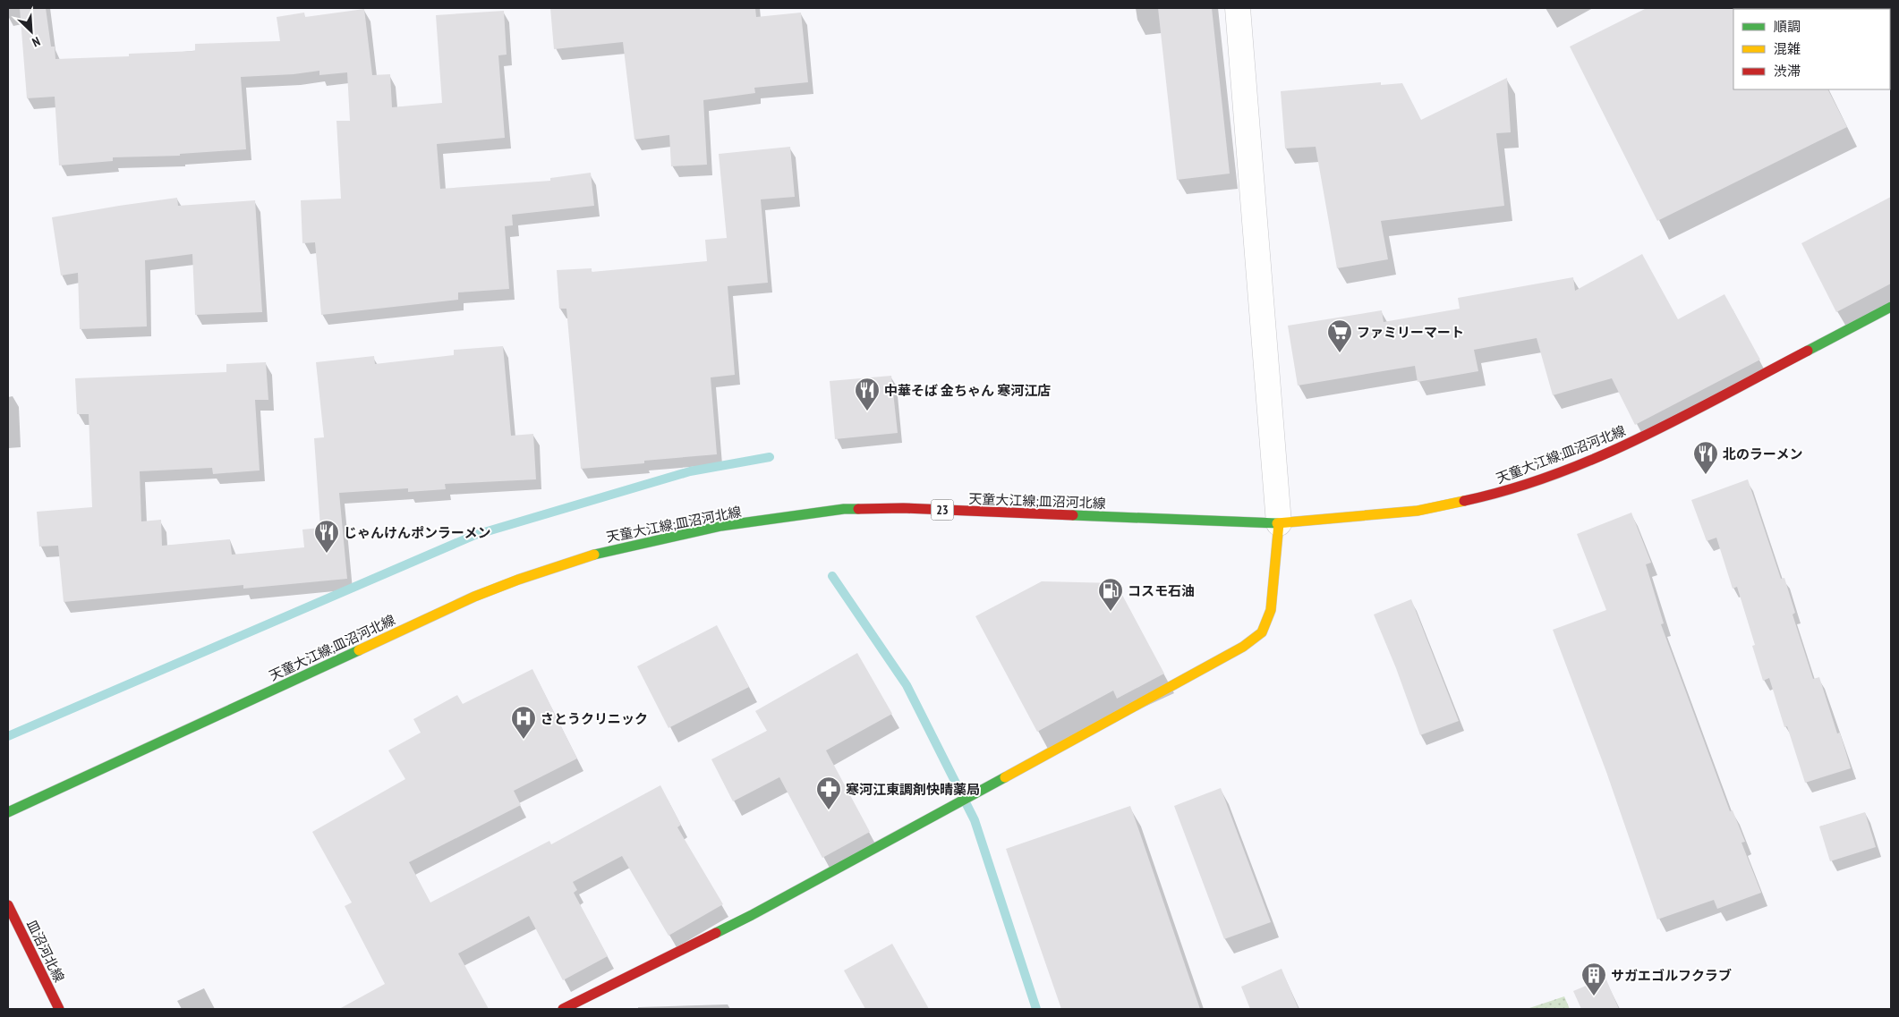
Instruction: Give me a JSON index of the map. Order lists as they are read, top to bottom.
{
  "streets": {
    "main road": ["天童大江線;皿沼河北線", "23", "皿沼河北線"]
  },
  "places": {
    "supermarket": ["ファミリーマート"],
    "restaurant": ["中華そば 金ちゃん 寒河江店", "北のラーメン", "じゃんけんポンラーメン"],
    "fuel station": ["コスモ石油"],
    "hospital": ["さとうクリニック"],
    "pharmacy": ["寒河江東調剤快晴薬局"],
    "building": ["サガエゴルフクラブ"]
  },
  "legend": ["順調", "混雑", "渋滞"],
  "north": "bottom right"
}
